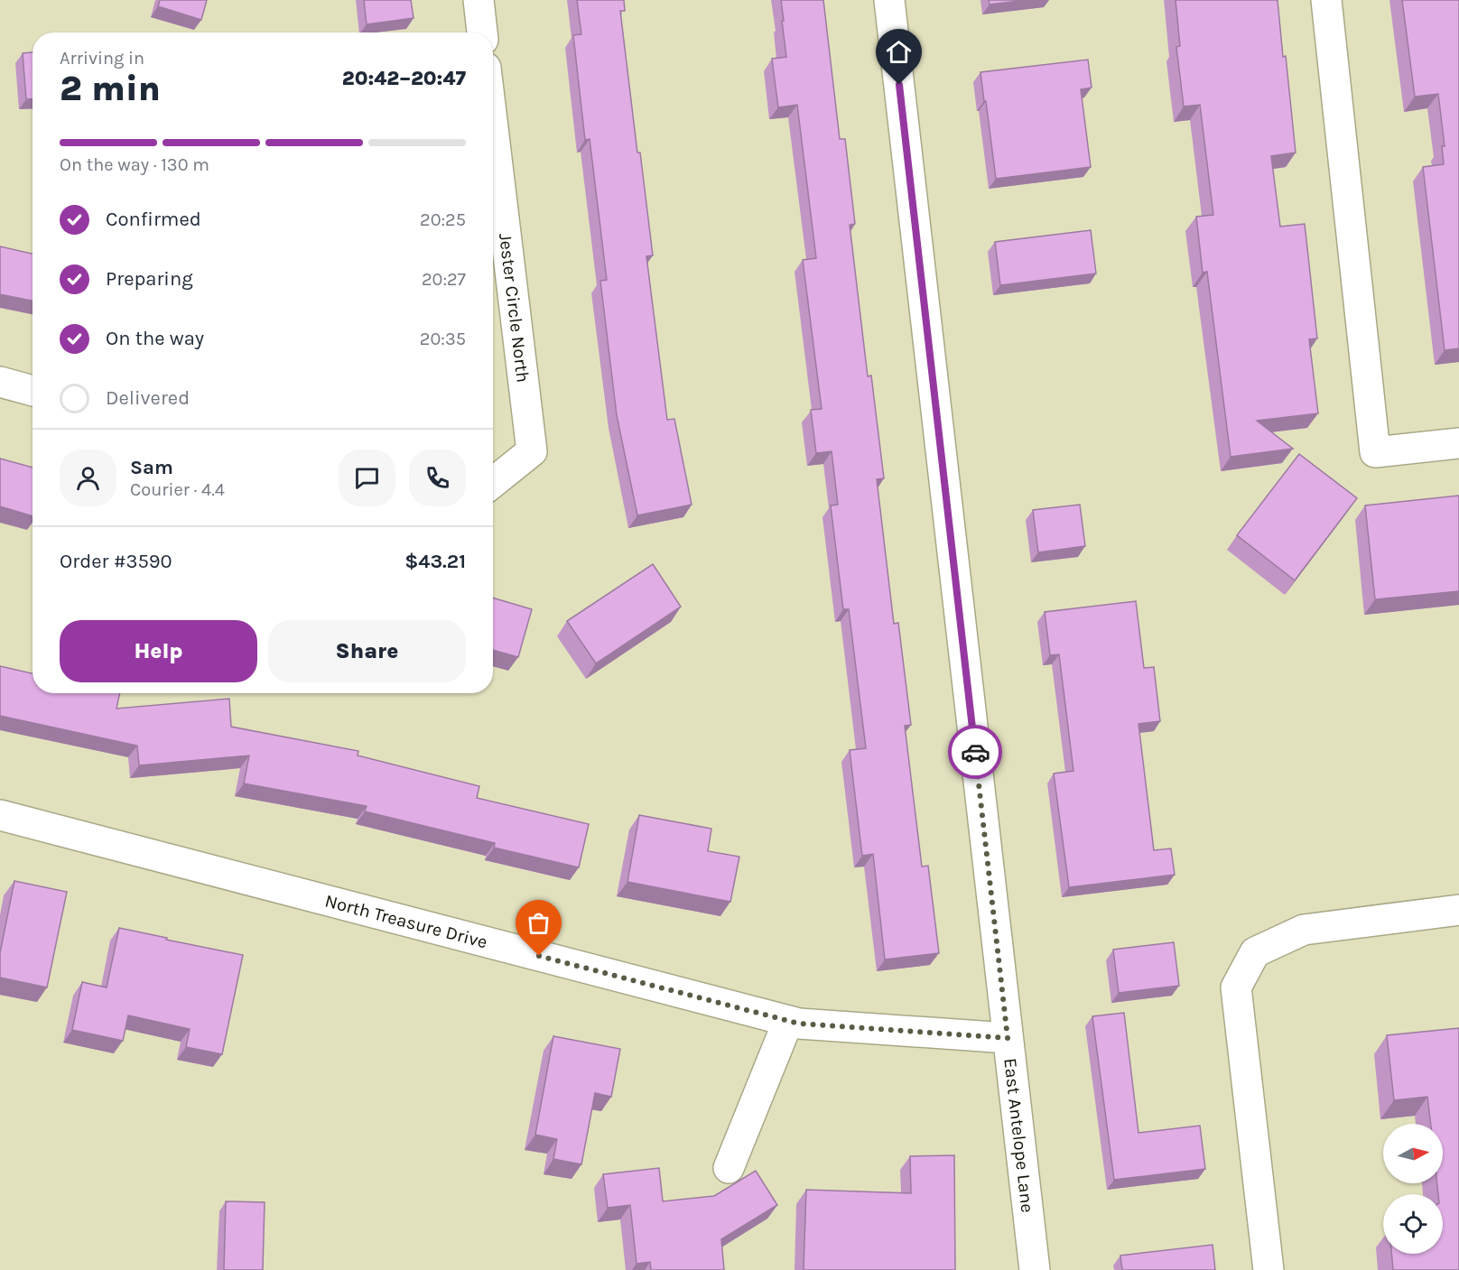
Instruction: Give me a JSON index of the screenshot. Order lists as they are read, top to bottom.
{
  "streets": {
    "street": ["Jester Circle North", "North Treasure Drive", "East Antelope Lane"]
  },
  "crossings": [
    ["North Treasure Drive", "East Antelope Lane"]
  ],
  "north": "right",
  "page": {
    "heading": ["2 min", "Arriving in", "20:42–20:47"],
    "panel": [
      "Sam",
      "Courier · 4.4",
      "Order #3590",
      "$43.21"
    ],
    "bar": "On the way · 130 m",
    "list": [
      ["Confirmed", "20:25"],
      ["Preparing", "20:27"],
      ["On the way", "20:35"],
      "Delivered"
    ],
    "buttons": ["Help", "Share"]
  }
}
